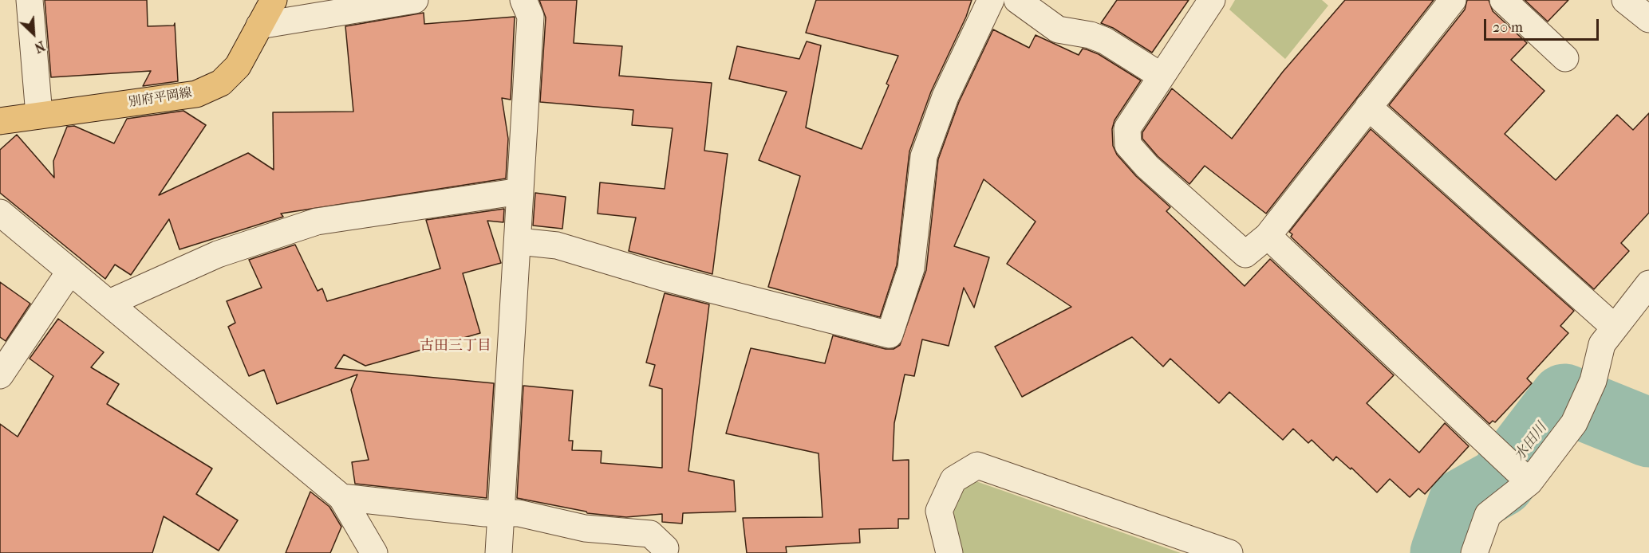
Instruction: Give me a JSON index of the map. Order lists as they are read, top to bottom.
{
  "streets": {
    "main road": ["別府平岡線"]
  },
  "districts": ["古田三丁目"],
  "water": ["水田川"],
  "scale_bar": "20 m",
  "north": "bottom right"
}
